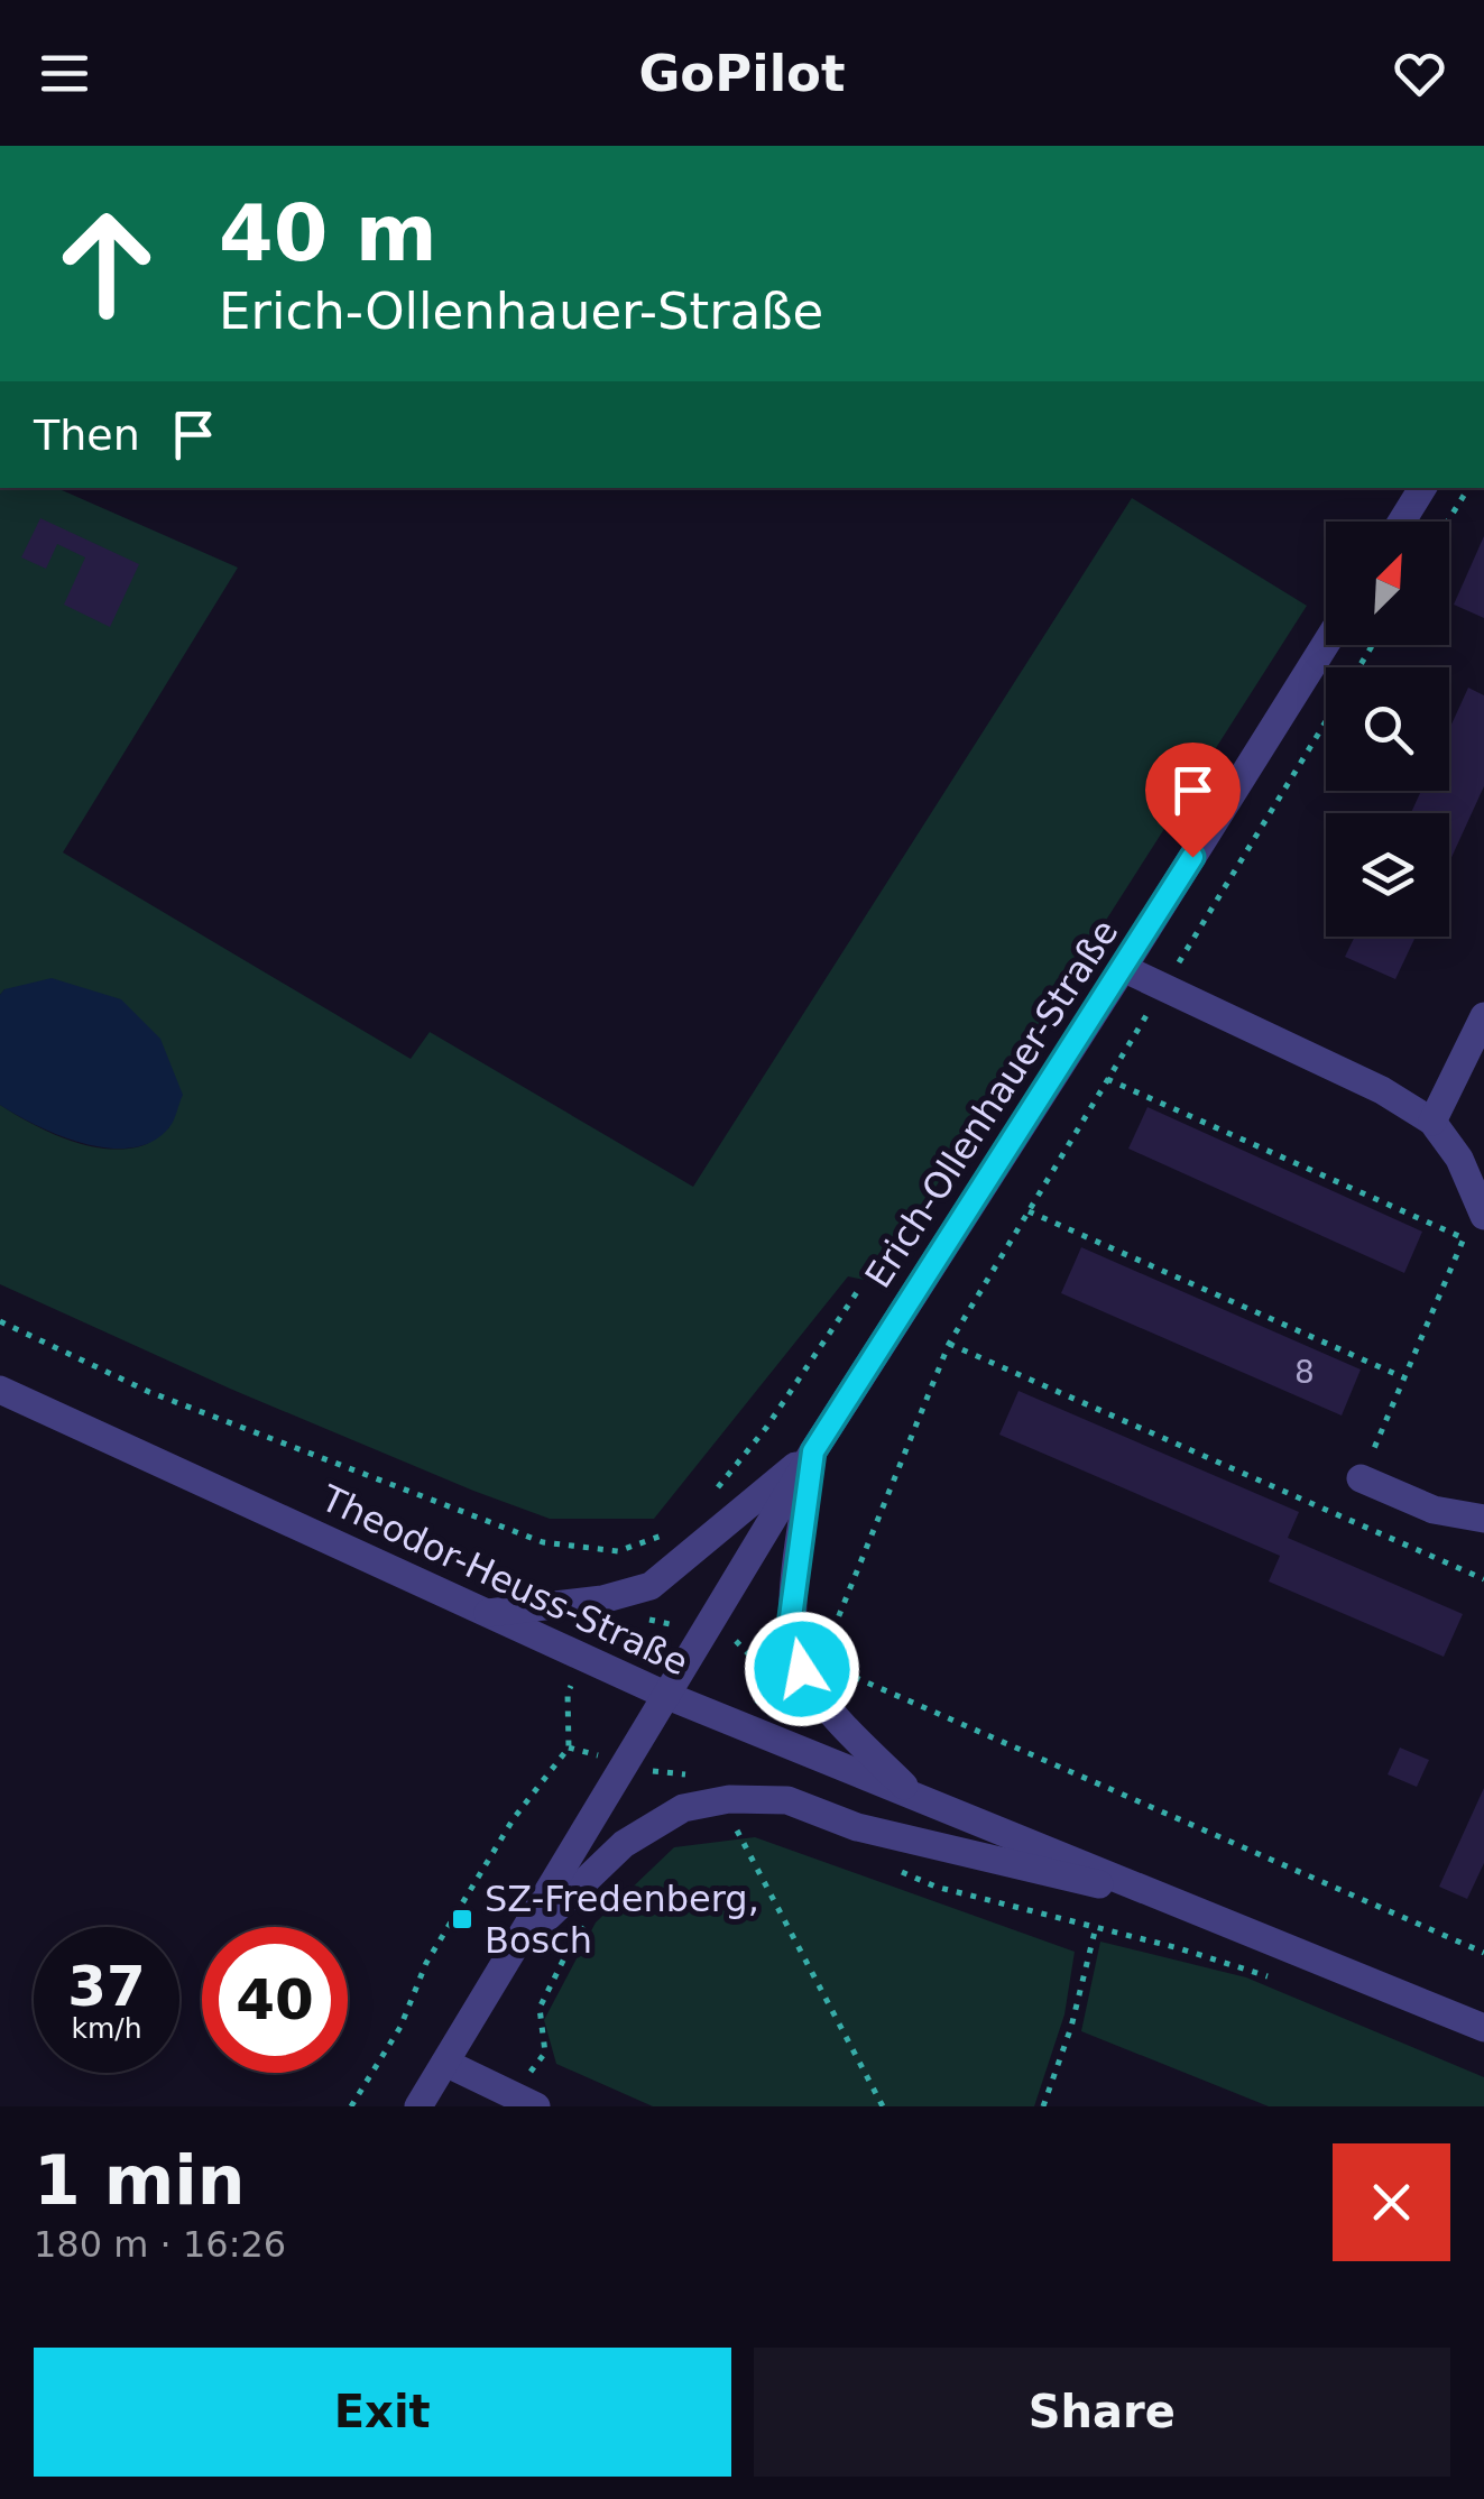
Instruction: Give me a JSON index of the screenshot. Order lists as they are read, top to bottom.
{
  "streets": {
    "street": ["Erich-Ollenhauer-Straße", "Theodor-Heuss-Straße"]
  },
  "crossings": [
    ["Erich-Ollenhauer-Straße", "Theodor-Heuss-Straße"]
  ],
  "places": {
    "transit": ["SZ-Fredenberg, Bosch"]
  },
  "house_numbers": ["8"],
  "north": "top right",
  "page": {
    "header": "GoPilot",
    "turn": ["40 m", "Erich-Ollenhauer-Straße"],
    "then": "Then",
    "speed": "37 km/h",
    "limit": "40",
    "heading": ["1 min", "180 m · 16:26"],
    "buttons": ["Exit", "Share"]
  }
}
